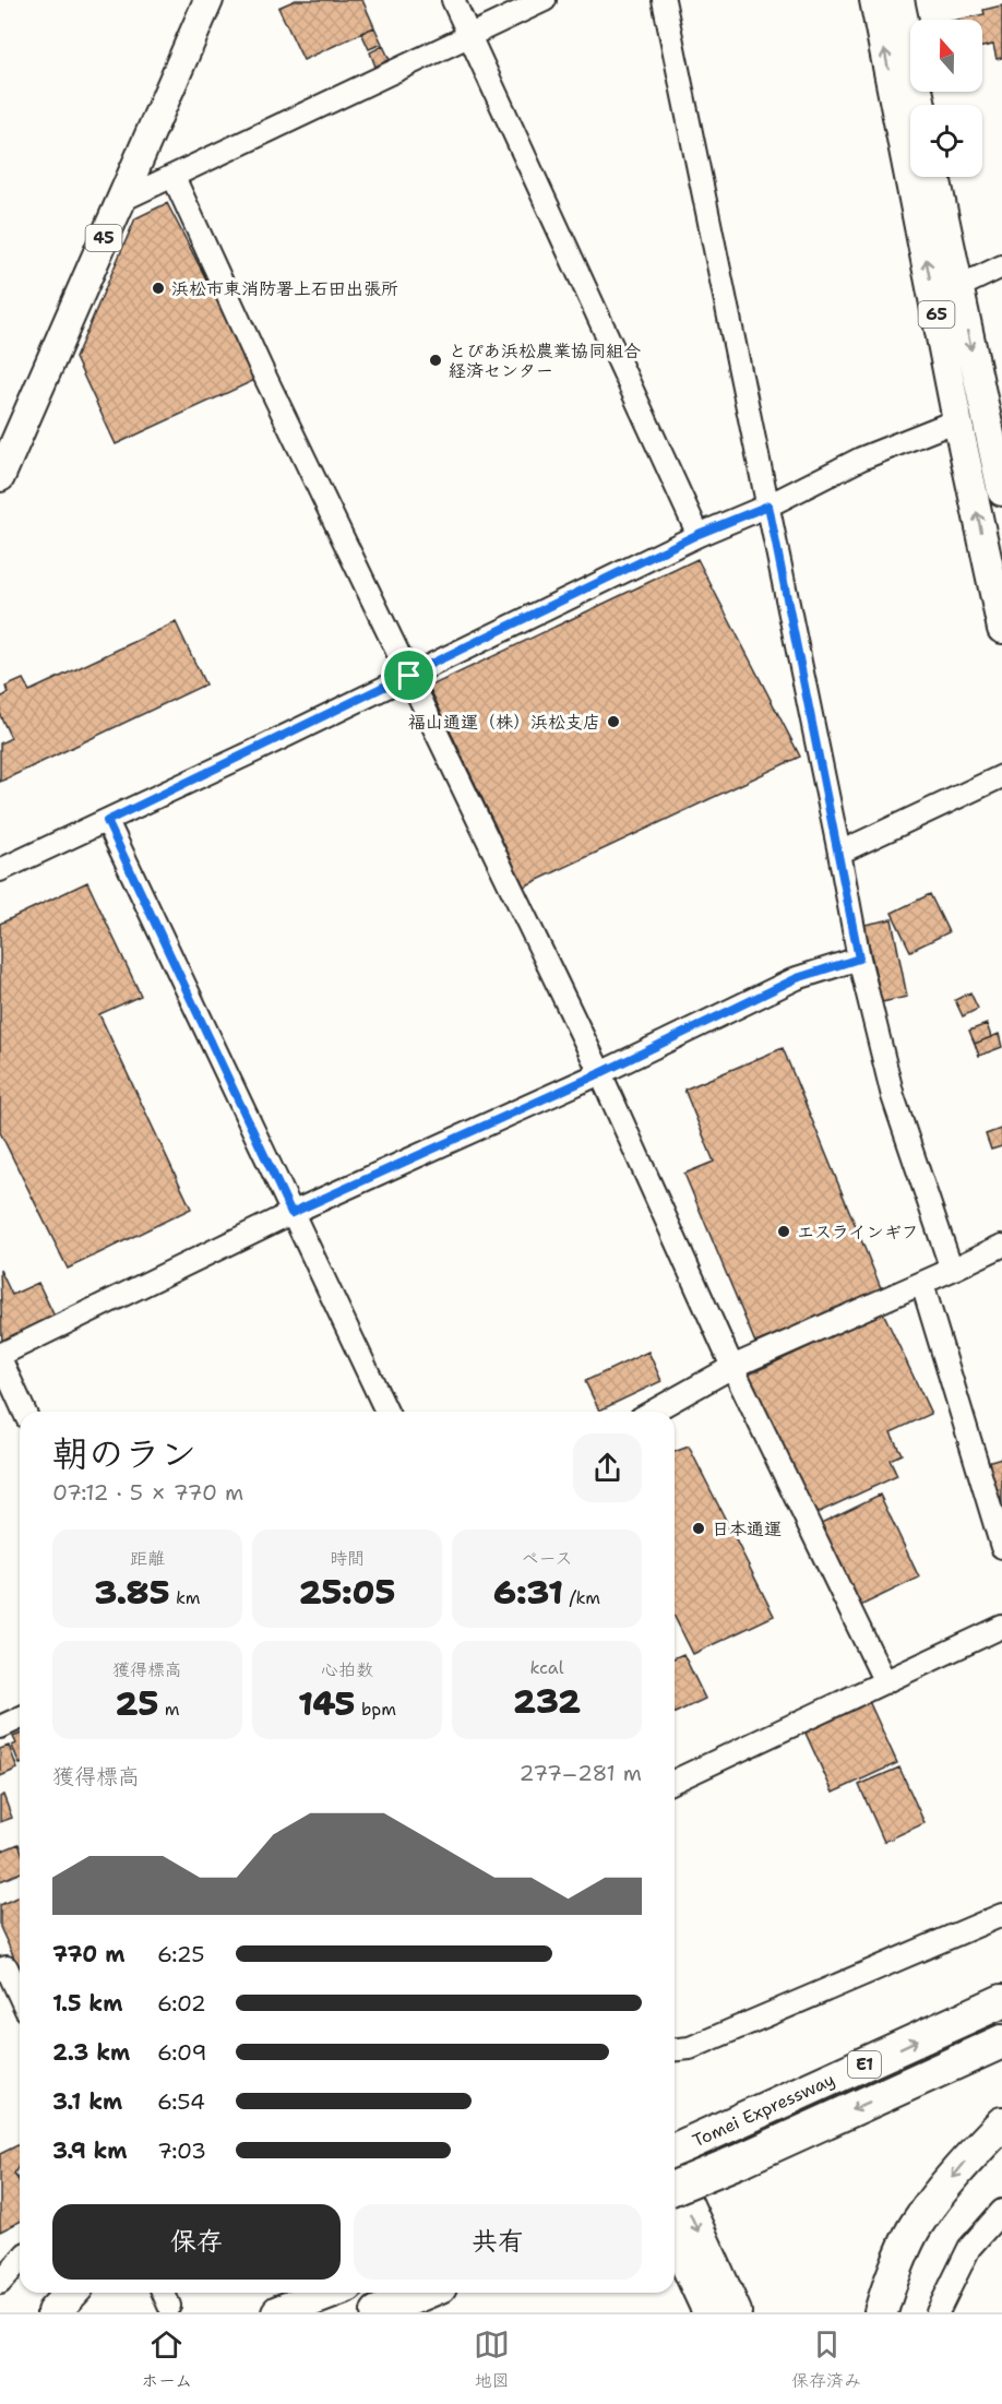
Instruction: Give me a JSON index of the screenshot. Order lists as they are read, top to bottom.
{
  "streets": {
    "highway": ["E1", "Tomei Expressway"],
    "main road": ["45", "65"]
  },
  "places": [
    "浜松市東消防署上石田出張所",
    "とぴあ浜松農業協同組合 経済センター",
    "福山通運（株）浜松支店",
    "エスラインギフ",
    "日本通運"
  ],
  "north": "top",
  "page": {
    "heading": ["朝のラン", "07:12 · 5 × 770 m"],
    "stats": [
      ["距離", "3.85 km"],
      ["時間", "25:05"],
      ["ペース", "6:31 /km"],
      ["獲得標高", "25 m"],
      ["心拍数", "145 bpm"],
      ["kcal", "232"]
    ],
    "chart": ["獲得標高", "277–281 m"],
    "list": [
      {
        "name": "770 m",
        "note": "6:25"
      },
      {
        "name": "1.5 km",
        "note": "6:02"
      },
      {
        "name": "2.3 km",
        "note": "6:09"
      },
      {
        "name": "3.1 km",
        "note": "6:54"
      },
      {
        "name": "3.9 km",
        "note": "7:03"
      }
    ],
    "buttons": ["保存", "共有"],
    "tabs": ["ホーム", "地図", "保存済み"]
  }
}
